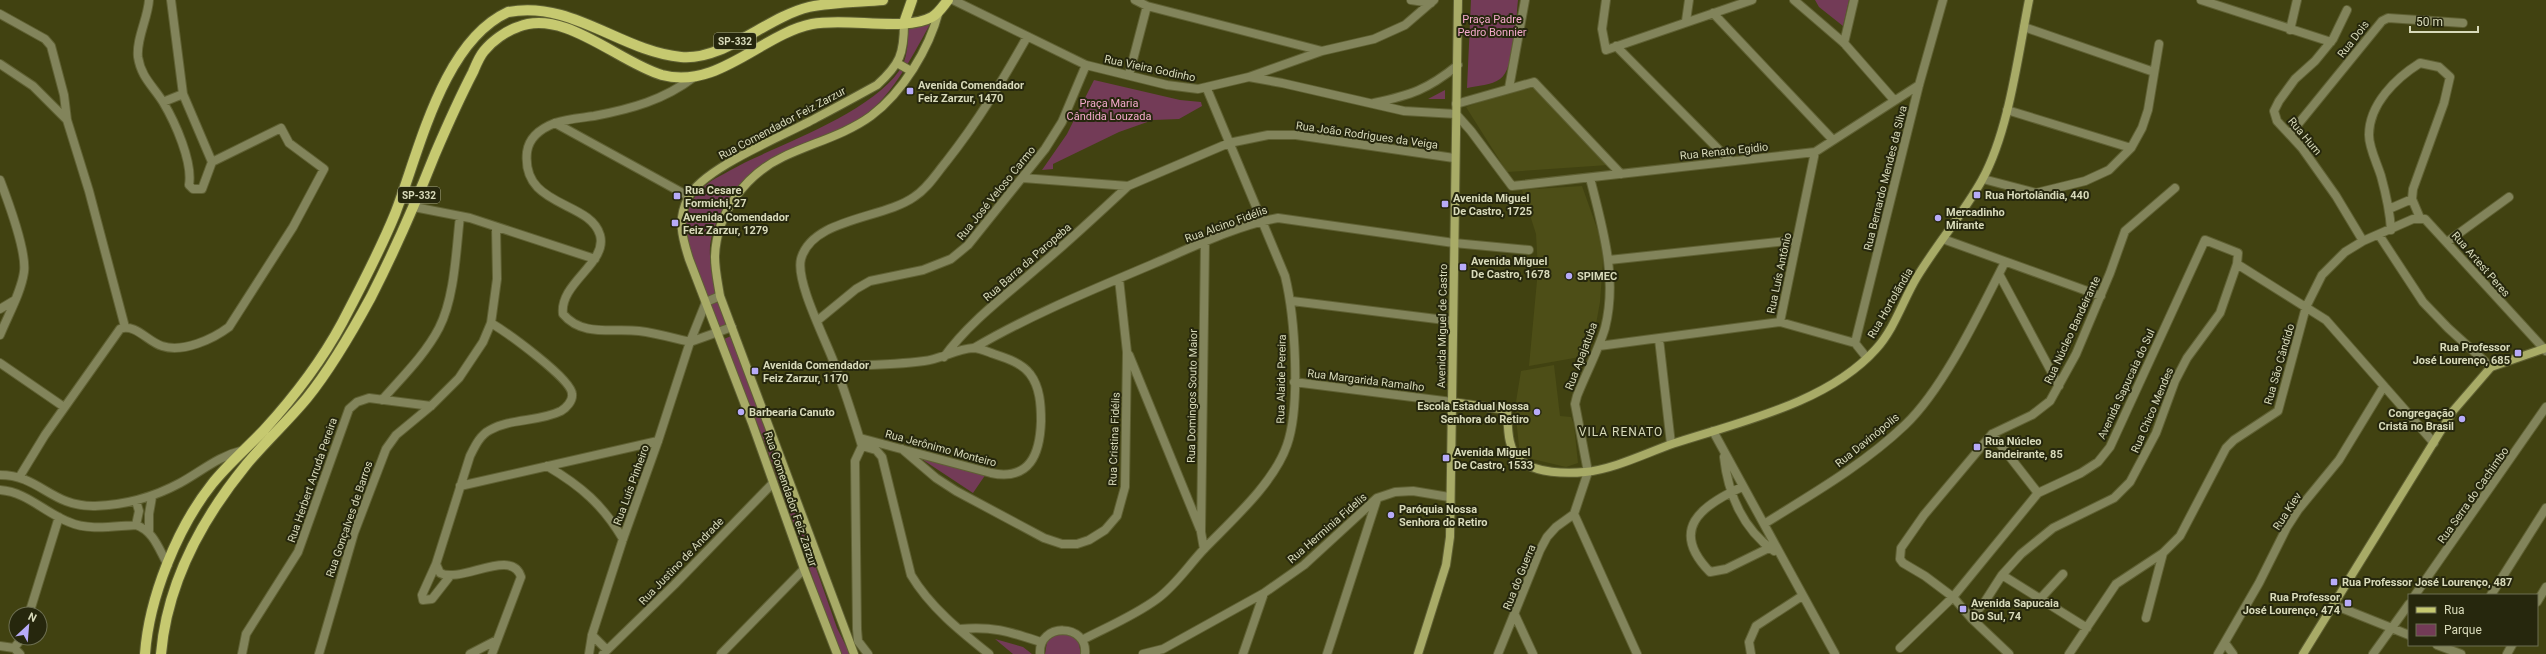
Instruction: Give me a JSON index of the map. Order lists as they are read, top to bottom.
{
  "streets": {
    "main road": ["SP-332"],
    "street": [
      "Rua Dois",
      "Rua Vieira Godinho",
      "Rua Comendador Feiz Zarzur",
      "Rua João Rodrigues da Veiga",
      "Rua Hum",
      "Rua Renato Egidio",
      "Rua Bernardo Mendes da Silva",
      "Rua José Veloso Carmo",
      "Rua Alcino Fidélis",
      "Rua Barra da Paropeba",
      "Rua Artest Peres",
      "Rua Luís Antônio",
      "Rua Hortolãndia",
      "Avenida Miguel de Castro",
      "Rua Núcleo Bandeirante",
      "Rua Apajatuba",
      "Rua São Cândido",
      "Rua Alaide Pereira",
      "Rua Margarida Ramalho",
      "Avenida Sapucaia do Sul",
      "Rua Domingos Souto Maior",
      "Rua Chico Mendes",
      "Rua Cristina Fidélis",
      "Rua Davinópolis",
      "Rua Jerônimo Monteiro",
      "Rua Herbert Arruda Pereira",
      "Rua Luís Pinheiro",
      "Rua Serra do Cachimbo",
      "Rua Kiev",
      "Rua Gonçalves de Barros",
      "Rua Herminia Fidelis",
      "Rua Justino de Andrade",
      "Rua do Guerra"
    ]
  },
  "crossings": [
    ["Rua Dois", "Rua Hum"],
    ["SP-332", "Rua Comendador Feiz Zarzur"],
    ["Rua Vieira Godinho", "Rua José Veloso Carmo"],
    ["Rua Vieira Godinho", "Rua Alaide Pereira"],
    ["Rua Comendador Feiz Zarzur", "Rua Luís Pinheiro"],
    ["Rua Comendador Feiz Zarzur", "Rua Justino de Andrade"],
    ["Rua João Rodrigues da Veiga", "Rua José Veloso Carmo"],
    ["Rua João Rodrigues da Veiga", "Rua Barra da Paropeba"],
    ["Rua João Rodrigues da Veiga", "Avenida Miguel de Castro"],
    ["Rua João Rodrigues da Veiga", "Rua Alaide Pereira"],
    ["Rua Hum", "Rua São Cândido"],
    ["Rua Renato Egidio", "Rua Bernardo Mendes da Silva"],
    ["Rua Renato Egidio", "Rua Luís Antônio"],
    ["Rua Renato Egidio", "Avenida Miguel de Castro"],
    ["Rua Renato Egidio", "Rua Apajatuba"],
    ["Rua Bernardo Mendes da Silva", "Rua Luís Antônio"],
    ["Rua Alcino Fidélis", "Avenida Miguel de Castro"],
    ["Rua Alcino Fidélis", "Rua Alaide Pereira"],
    ["Rua Alcino Fidélis", "Rua Domingos Souto Maior"],
    ["Rua Alcino Fidélis", "Rua Cristina Fidélis"],
    ["Rua Alcino Fidélis", "Rua Jerônimo Monteiro"],
    ["Rua Hortolãndia", "Rua Apajatuba"],
    ["Rua Hortolãndia", "Rua Margarida Ramalho"],
    ["Avenida Miguel de Castro", "Rua Margarida Ramalho"],
    ["Avenida Miguel de Castro", "Rua Herminia Fidelis"],
    ["Rua Núcleo Bandeirante", "Avenida Sapucaia do Sul"],
    ["Rua Núcleo Bandeirante", "Rua Chico Mendes"],
    ["Rua Alaide Pereira", "Rua Margarida Ramalho"],
    ["Rua Alaide Pereira", "Rua Domingos Souto Maior"],
    ["Avenida Sapucaia do Sul", "Rua Chico Mendes"],
    ["Rua Cristina Fidélis", "Rua Jerônimo Monteiro"],
    ["Rua Herbert Arruda Pereira", "Rua Gonçalves de Barros"]
  ],
  "districts": ["VILA RENATO"],
  "parks": ["Praça Padre Pedro Bonnier", "Praça Maria Cândida Louzada"],
  "places": {
    "transit": [
      "Avenida Comendador Feiz Zarzur, 1470",
      "Rua Hortolândia, 440",
      "Rua Cesare Formichi, 27",
      "Avenida Miguel De Castro, 1725",
      "Avenida Comendador Feiz Zarzur, 1279",
      "Avenida Miguel De Castro, 1678",
      "Rua Professor José Lourenço, 685",
      "Avenida Comendador Feiz Zarzur, 1170",
      "Rua Núcleo Bandeirante, 85",
      "Avenida Miguel De Castro, 1533",
      "Rua Professor José Lourenço, 487",
      "Rua Professor José Lourenço, 474",
      "Avenida Sapucaia Do Sul, 74"
    ],
    "other": [
      "Mercadinho Mirante",
      "SPIMEC",
      "Barbearia Canuto",
      "Escola Estadual Nossa Senhora do Retiro",
      "Congregação Cristã no Brasil",
      "Paróquia Nossa Senhora do Retiro"
    ]
  },
  "legend": ["Rua", "Parque"],
  "scale_bar": "50 m",
  "north": "top right"
}
